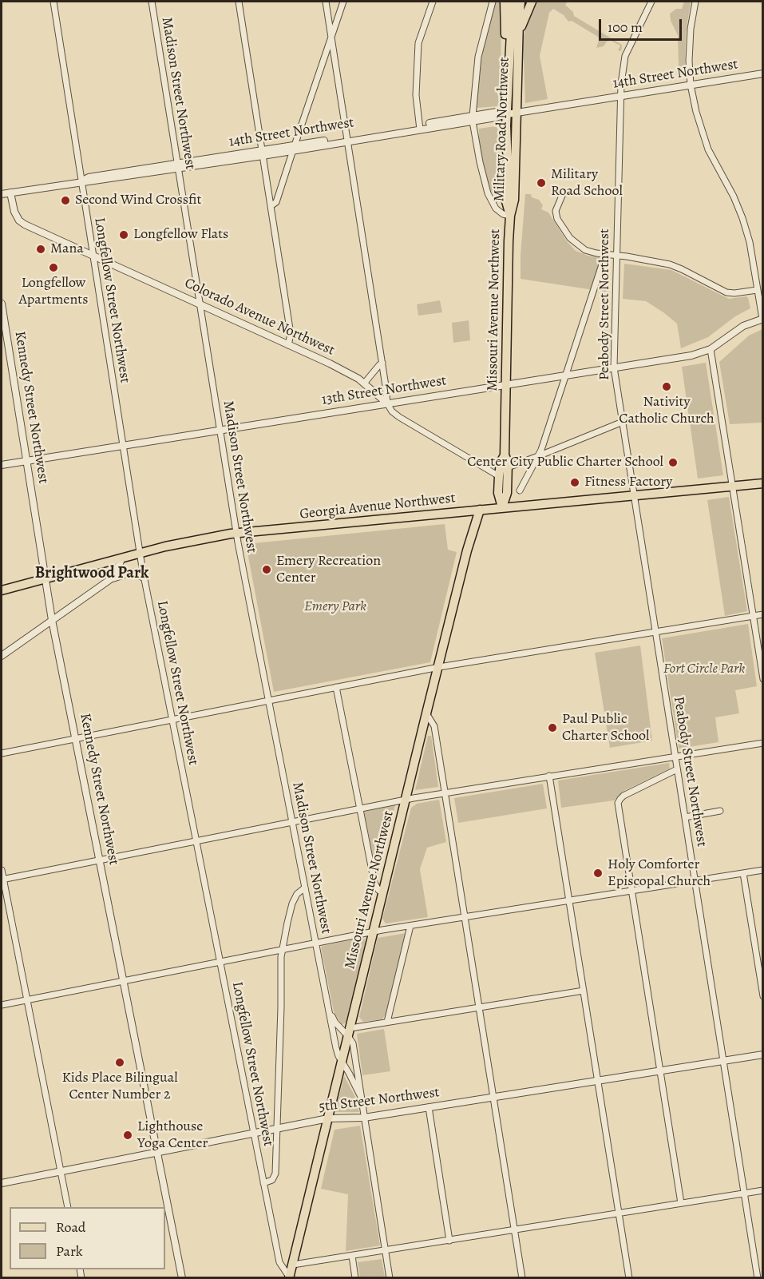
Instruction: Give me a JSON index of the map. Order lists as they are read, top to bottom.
{
  "streets": {
    "main road": ["Military Road Northwest", "Missouri Avenue Northwest", "Georgia Avenue Northwest"],
    "street": [
      "14th Street Northwest",
      "Madison Street Northwest",
      "Longfellow Street Northwest",
      "Peabody Street Northwest",
      "Colorado Avenue Northwest",
      "13th Street Northwest",
      "Kennedy Street Northwest",
      "5th Street Northwest"
    ]
  },
  "crossings": [
    ["14th Street Northwest", "Madison Street Northwest"],
    ["14th Street Northwest", "Military Road Northwest"],
    ["14th Street Northwest", "Longfellow Street Northwest"],
    ["14th Street Northwest", "Peabody Street Northwest"],
    ["14th Street Northwest", "Missouri Avenue Northwest"],
    ["14th Street Northwest", "Colorado Avenue Northwest"],
    ["Madison Street Northwest", "Missouri Avenue Northwest"],
    ["Madison Street Northwest", "Colorado Avenue Northwest"],
    ["Madison Street Northwest", "13th Street Northwest"],
    ["Madison Street Northwest", "Georgia Avenue Northwest"],
    ["Madison Street Northwest", "5th Street Northwest"],
    ["Military Road Northwest", "Missouri Avenue Northwest"],
    ["Longfellow Street Northwest", "Missouri Avenue Northwest"],
    ["Longfellow Street Northwest", "Colorado Avenue Northwest"],
    ["Longfellow Street Northwest", "13th Street Northwest"],
    ["Longfellow Street Northwest", "Georgia Avenue Northwest"],
    ["Longfellow Street Northwest", "5th Street Northwest"],
    ["Peabody Street Northwest", "13th Street Northwest"],
    ["Peabody Street Northwest", "Georgia Avenue Northwest"],
    ["Peabody Street Northwest", "5th Street Northwest"],
    ["Missouri Avenue Northwest", "Colorado Avenue Northwest"],
    ["Missouri Avenue Northwest", "13th Street Northwest"],
    ["Missouri Avenue Northwest", "Georgia Avenue Northwest"],
    ["Missouri Avenue Northwest", "5th Street Northwest"],
    ["Colorado Avenue Northwest", "13th Street Northwest"],
    ["13th Street Northwest", "Kennedy Street Northwest"],
    ["Kennedy Street Northwest", "Georgia Avenue Northwest"],
    ["Kennedy Street Northwest", "5th Street Northwest"]
  ],
  "districts": ["Brightwood Park"],
  "parks": ["Emery Park", "Fort Circle Park"],
  "places": [
    "Military Road School",
    "Second Wind Crossfit",
    "Longfellow Flats",
    "Mana",
    "Longfellow Apartments",
    "Nativity Catholic Church",
    "Center City Public Charter School",
    "Fitness Factory",
    "Emery Recreation Center",
    "Paul Public Charter School",
    "Holy Comforter Episcopal Church",
    "Kids Place Bilingual Center Number 2",
    "Lighthouse Yoga Center"
  ],
  "legend": ["Road", "Park"],
  "scale_bar": "100 m"
}
